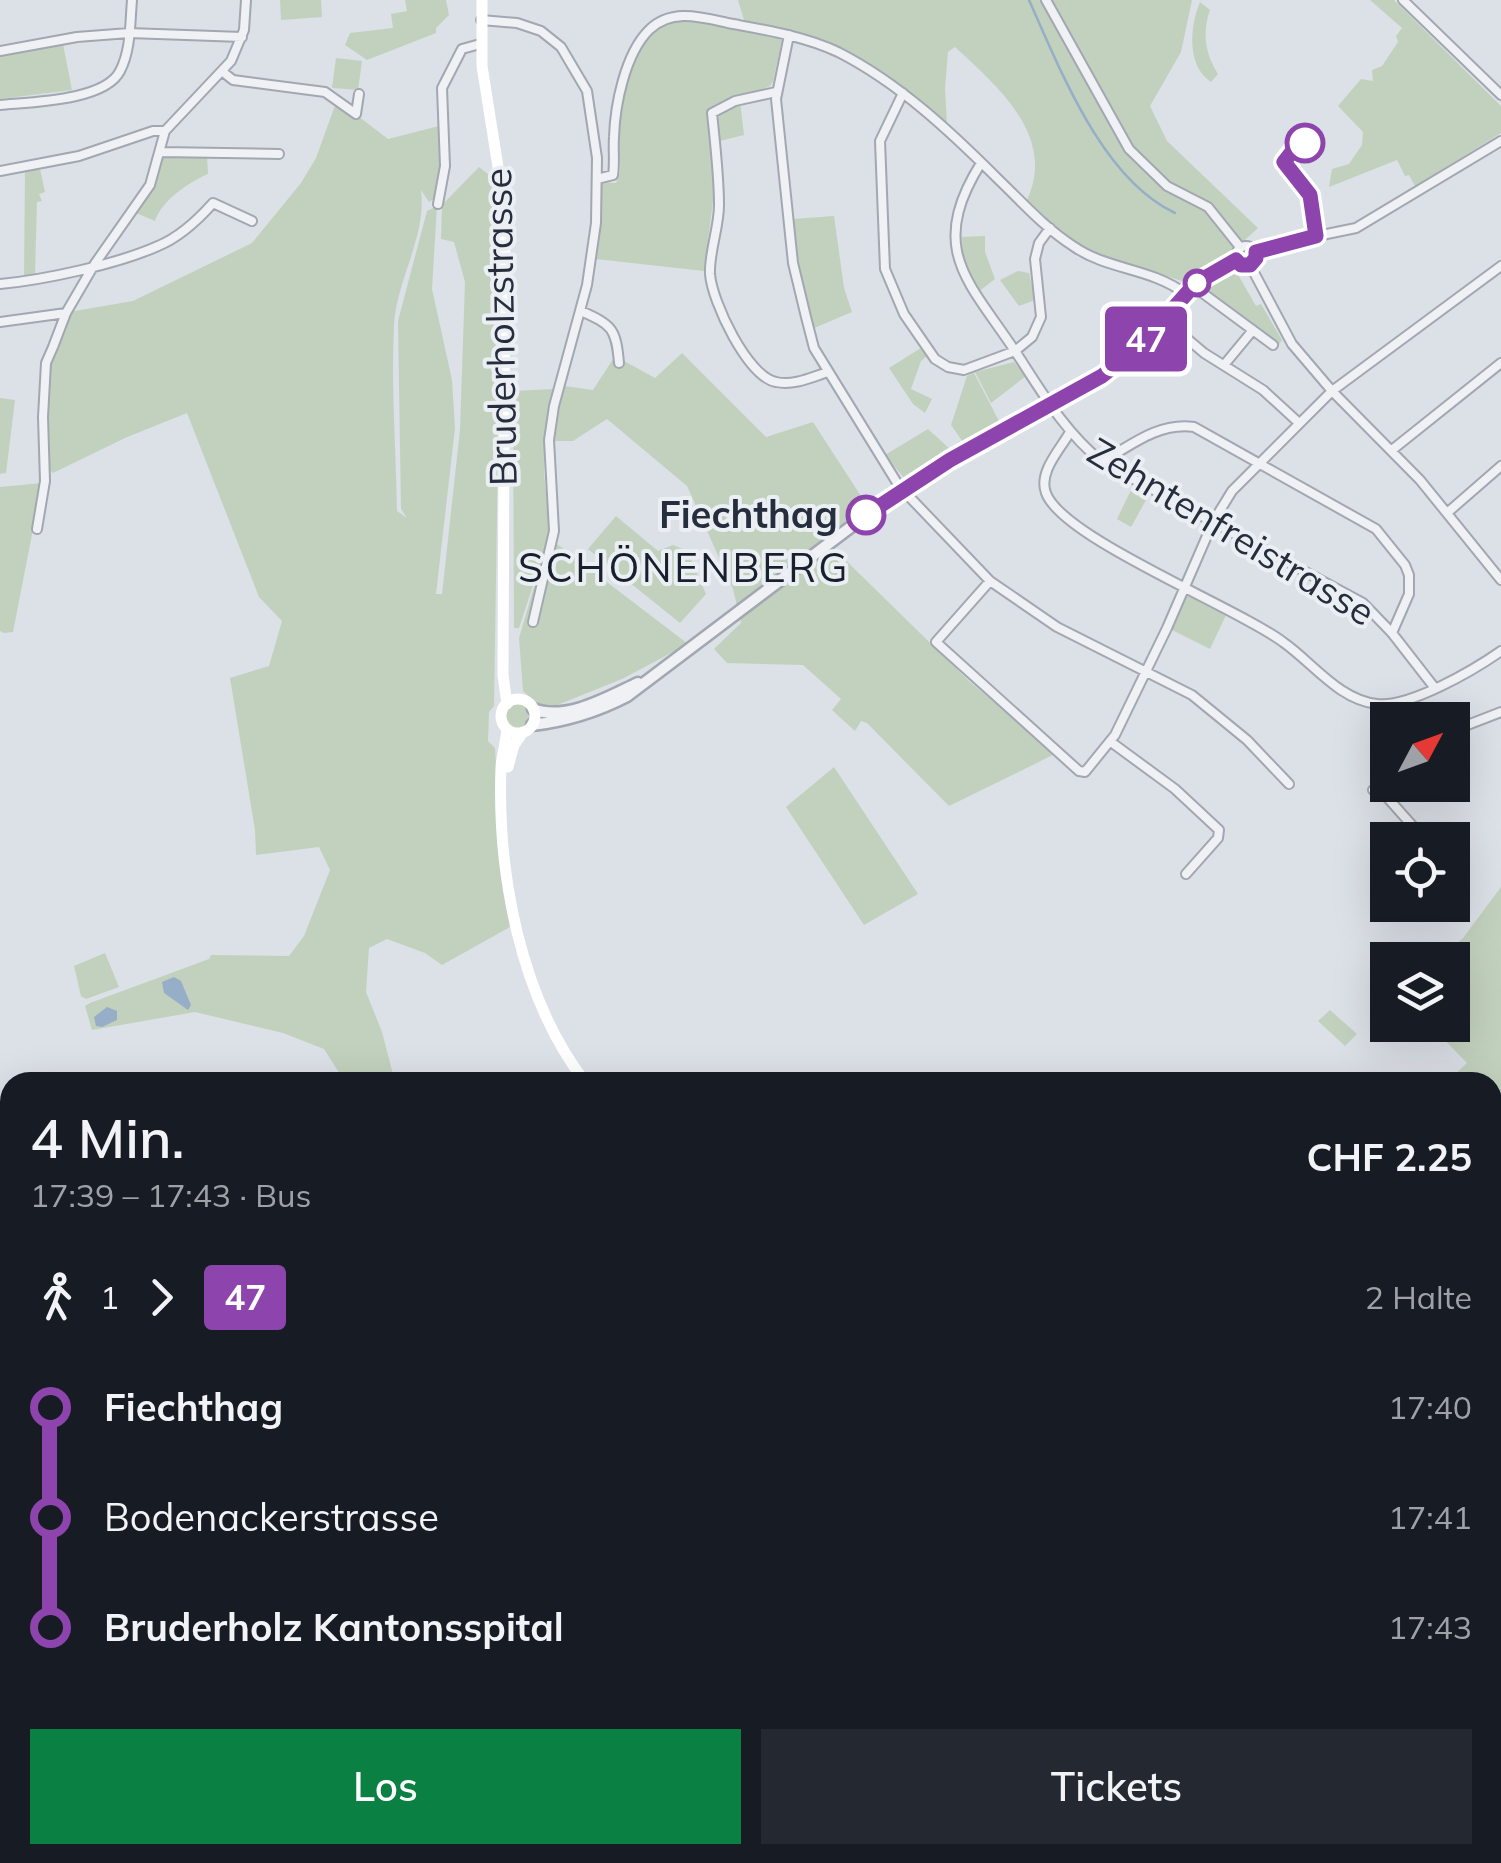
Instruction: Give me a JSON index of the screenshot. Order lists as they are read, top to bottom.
{
  "streets": {
    "main road": ["Bruderholzstrasse"],
    "street": ["Zehntenfreistrasse"]
  },
  "districts": ["SCHÖNENBERG"],
  "places": ["Fiechthag"],
  "lines": ["bus line 47"],
  "north": "top right",
  "page": {
    "on_map": "47",
    "heading": ["4 Min.", "17:39 – 17:43 · Bus", "CHF 2.25"],
    "legs": ["1", "47", "2 Halte"],
    "list": [
      {
        "name": "Fiechthag",
        "value": "17:40"
      },
      {
        "name": "Bodenackerstrasse",
        "value": "17:41"
      },
      {
        "name": "Bruderholz Kantonsspital",
        "value": "17:43"
      }
    ],
    "buttons": ["Los", "Tickets"]
  }
}
